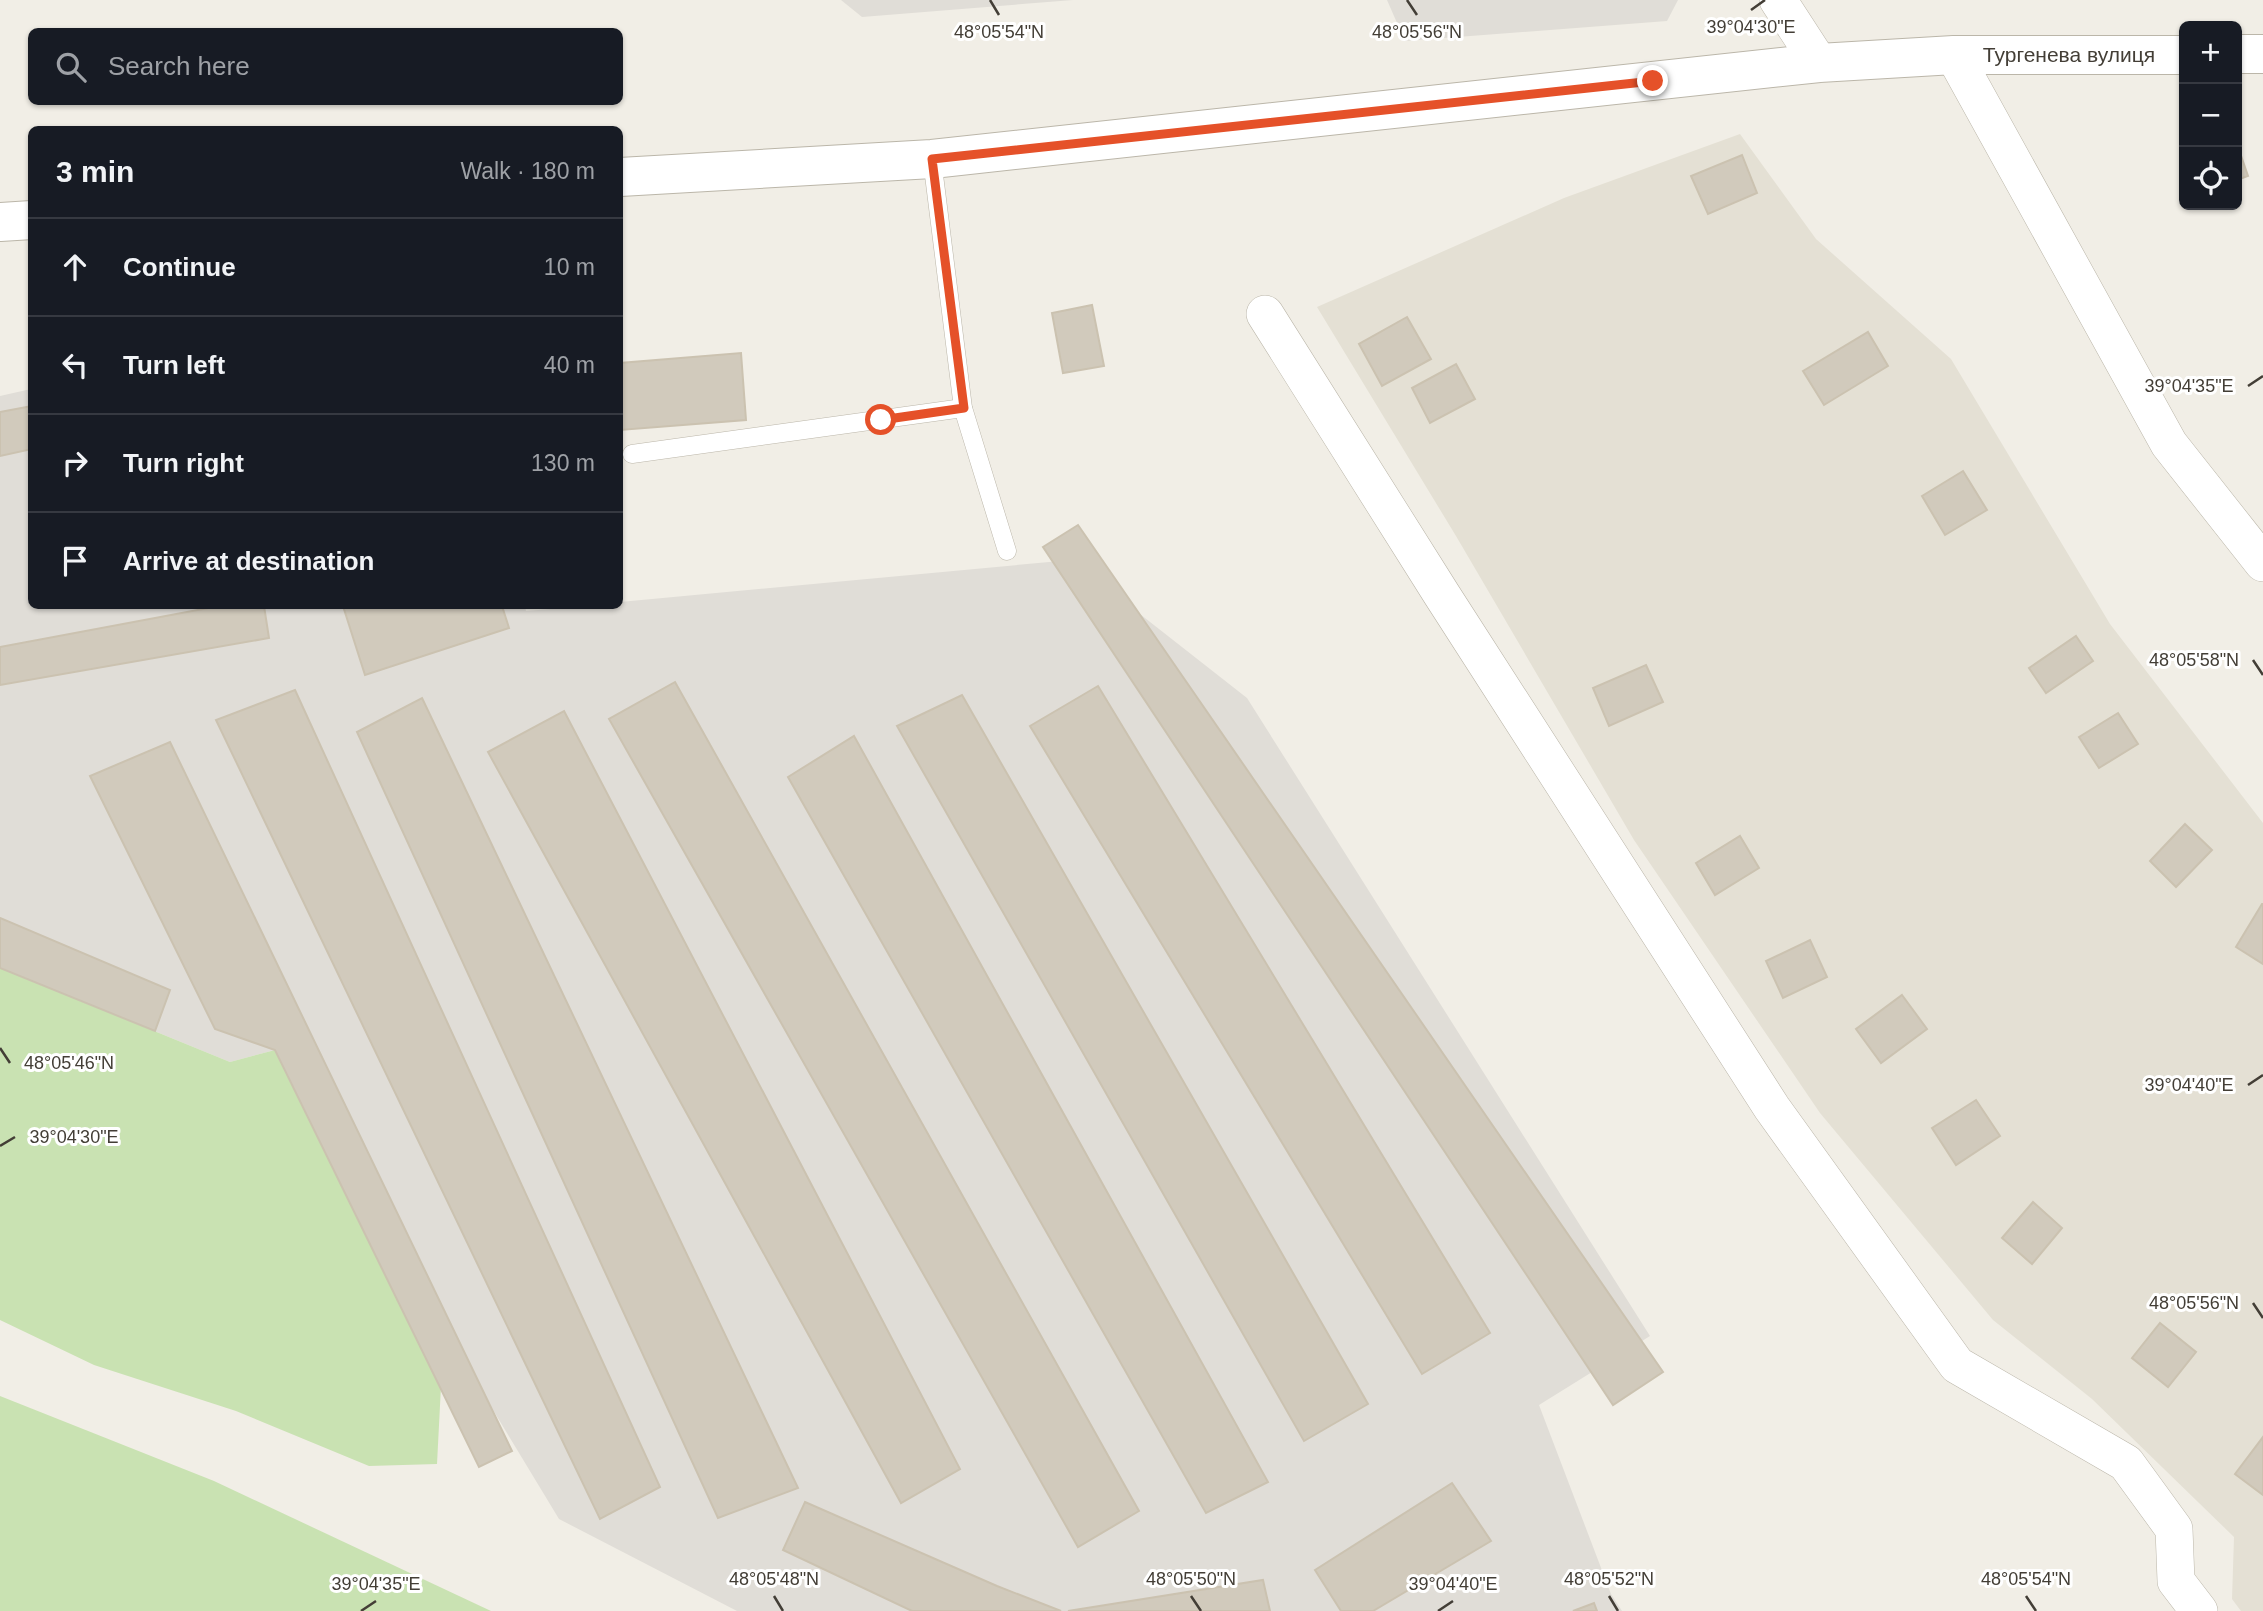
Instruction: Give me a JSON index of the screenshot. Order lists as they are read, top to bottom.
{
  "streets": {
    "street": ["Тургенева вулиця"]
  },
  "page": {
    "map_buttons": ["+", "−"],
    "search": "Search here",
    "heading": ["3 min", "Walk · 180 m"],
    "list": [
      ["Continue", "10 m"],
      ["Turn left", "40 m"],
      ["Turn right", "130 m"],
      "Arrive at destination"
    ]
  },
  "coordinates": [
    "39°04'30\"E",
    "48°05'54\"N",
    "48°05'56\"N",
    "39°04'35\"E",
    "48°05'58\"N",
    "48°05'46\"N",
    "39°04'40\"E",
    "48°05'48\"N",
    "48°05'50\"N",
    "48°05'52\"N"
  ]
}
